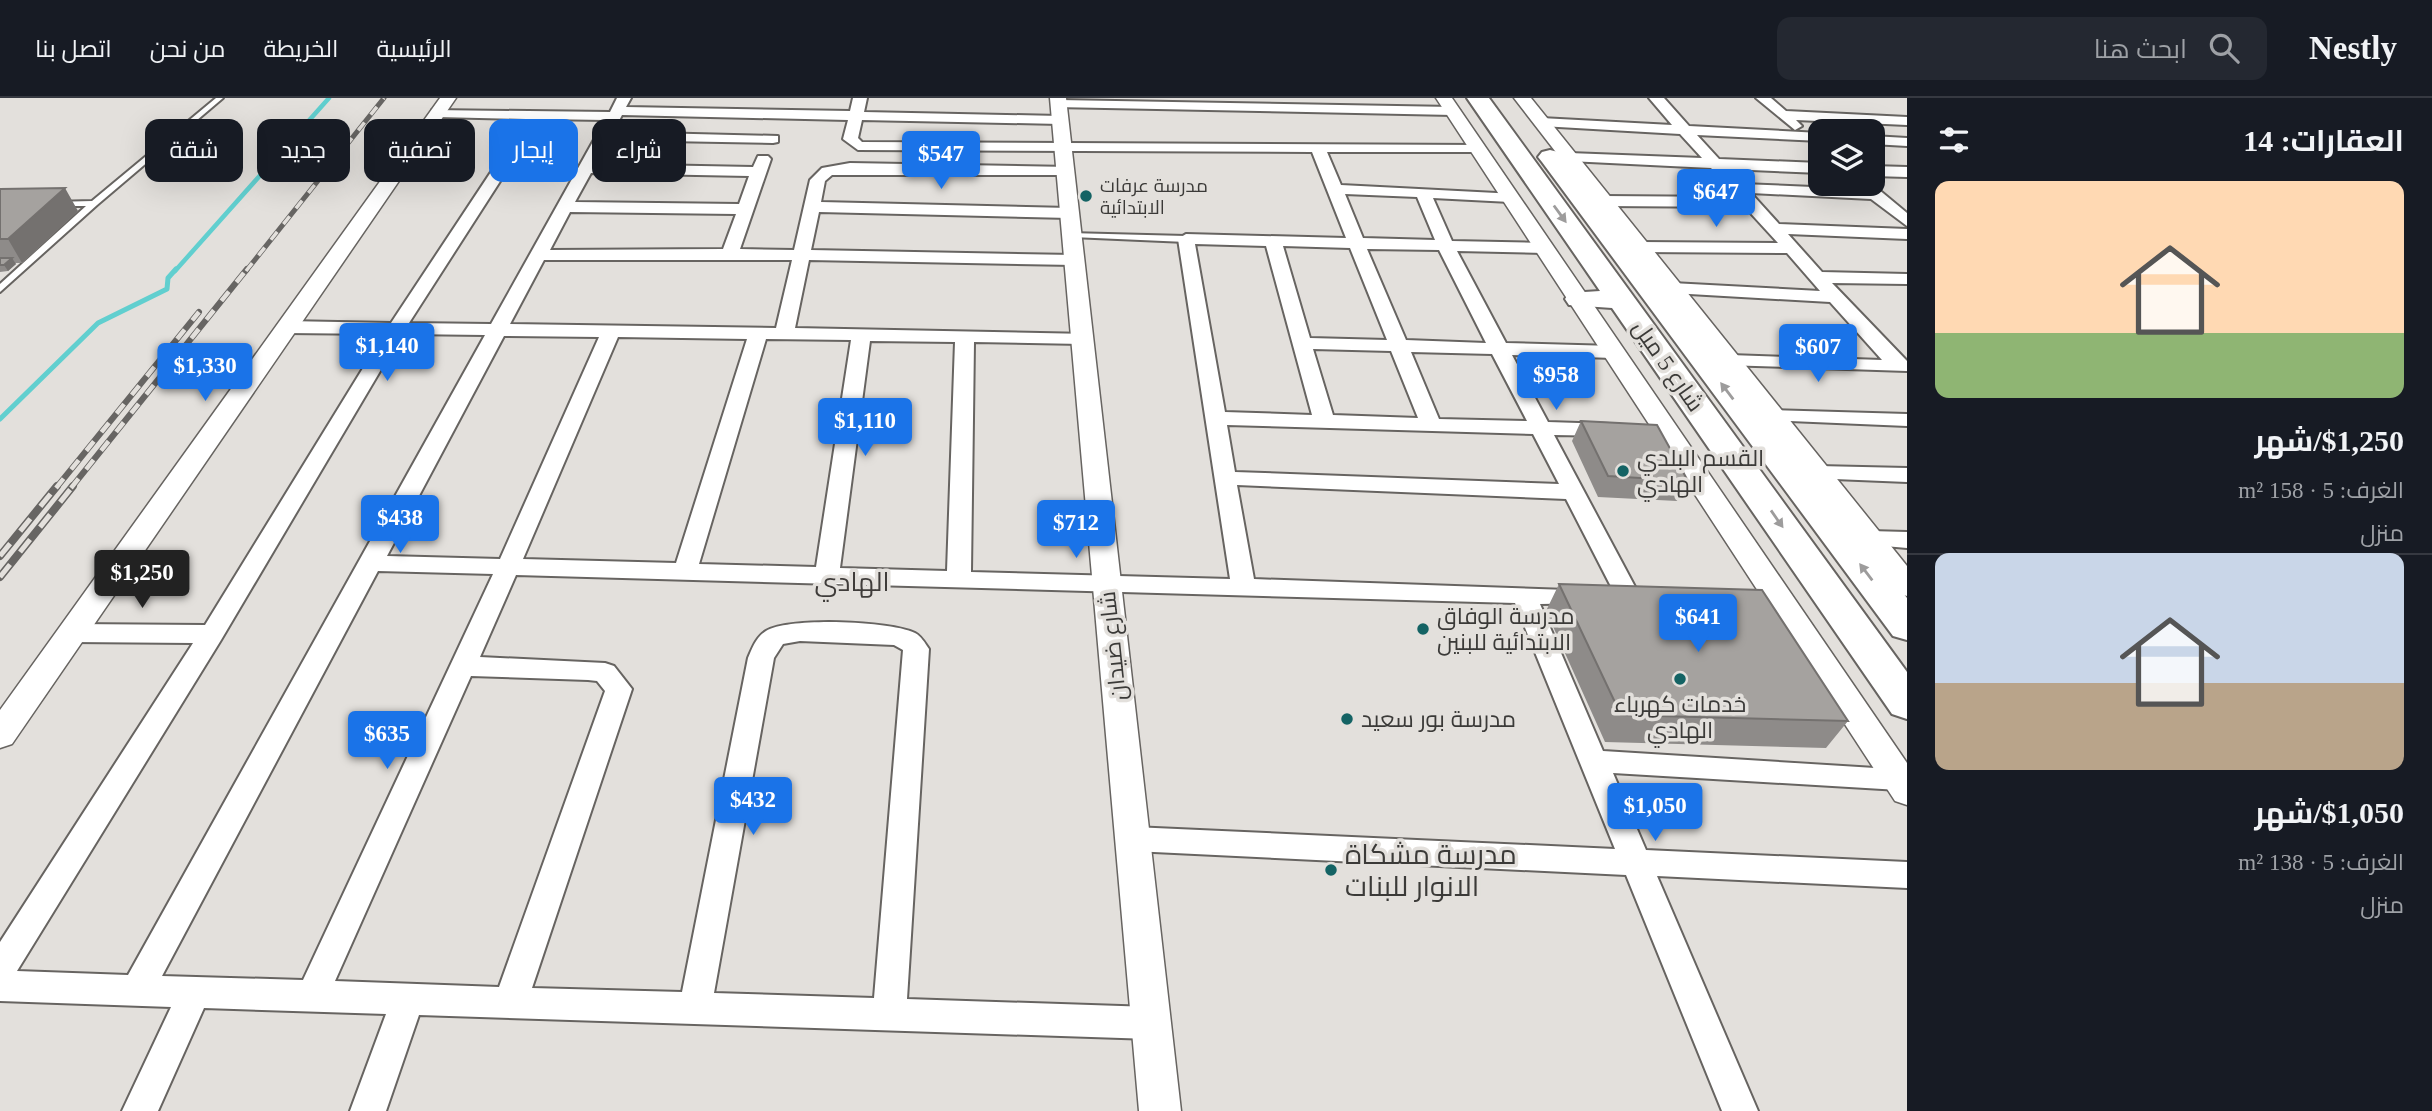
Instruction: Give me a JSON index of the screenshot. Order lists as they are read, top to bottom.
{
  "streets": {
    "main road": ["شارع 5 ميل"],
    "street": ["شارع ضيدان"]
  },
  "districts": ["الهادي"],
  "places": [
    "مدرسة عرفات الابتدائية",
    "القسم البلدي الهادي",
    "مدرسة الوفاق الابتدائية للبنين",
    "خدمات كهرباء الهادي",
    "مدرسة بور سعيد",
    "مدرسة مشكاة الانوار للبنات"
  ],
  "page": {
    "header": "Nestly",
    "search": "ابحث هنا",
    "nav": [
      "الرئيسية",
      "الخريطة",
      "من نحن",
      "اتصل بنا"
    ],
    "heading": "العقارات: 14",
    "chip": [
      "شراء",
      "إيجار",
      "تصفية",
      "جديد",
      "شقة"
    ],
    "price": [
      "$547",
      "$647",
      "$1,140",
      "$607",
      "$1,330",
      "$958",
      "$1,110",
      "$438",
      "$712",
      "$1,250",
      "$641",
      "$635",
      "$432",
      "$1,050"
    ],
    "list": [
      {
        "name": "$1,250/شهر",
        "note": "الغرف: 5 · 158 m² · منزل"
      },
      {
        "name": "$1,050/شهر",
        "note": "الغرف: 5 · 138 m² · منزل"
      }
    ]
  }
}
